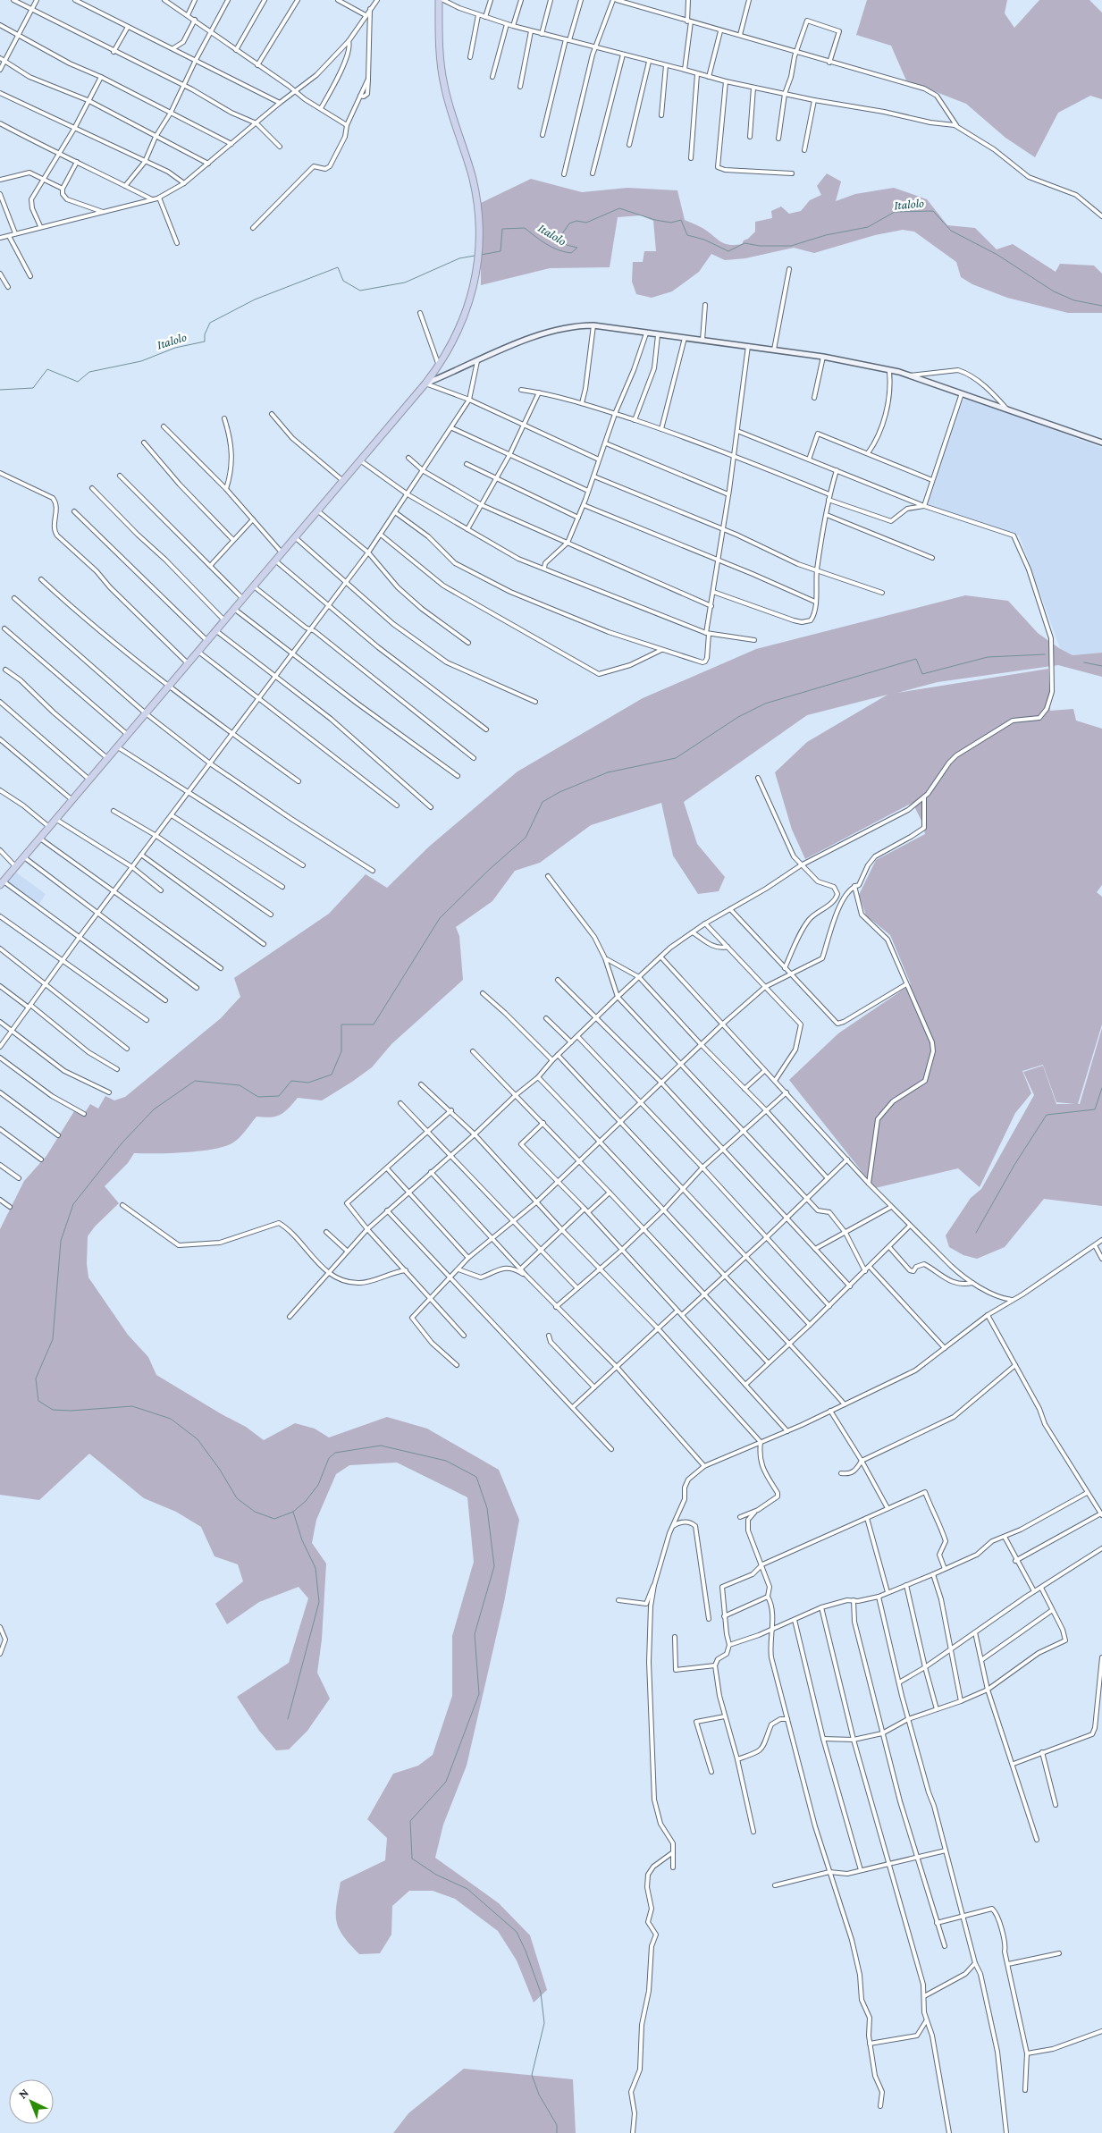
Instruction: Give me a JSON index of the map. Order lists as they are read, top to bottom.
{
  "water": ["Italolo"],
  "north": "top left"
}
